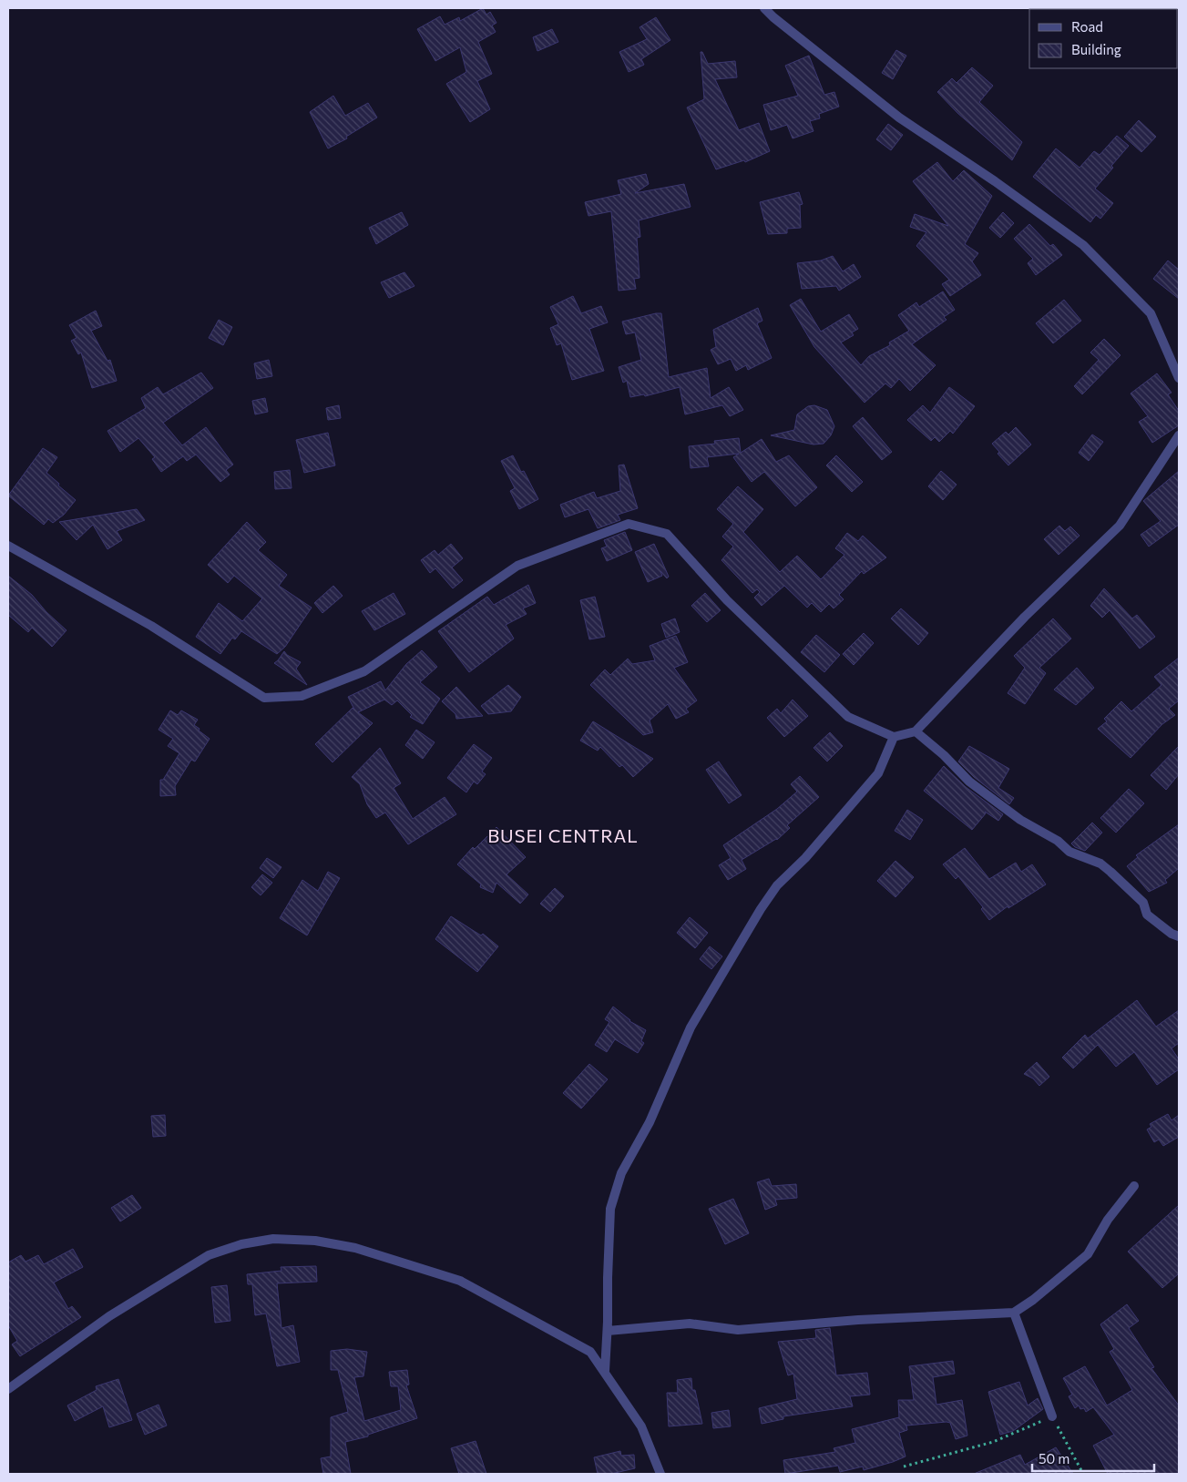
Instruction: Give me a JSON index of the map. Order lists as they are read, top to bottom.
{
  "districts": ["BUSEI CENTRAL"],
  "legend": ["Road", "Building"],
  "scale_bar": "50 m"
}
